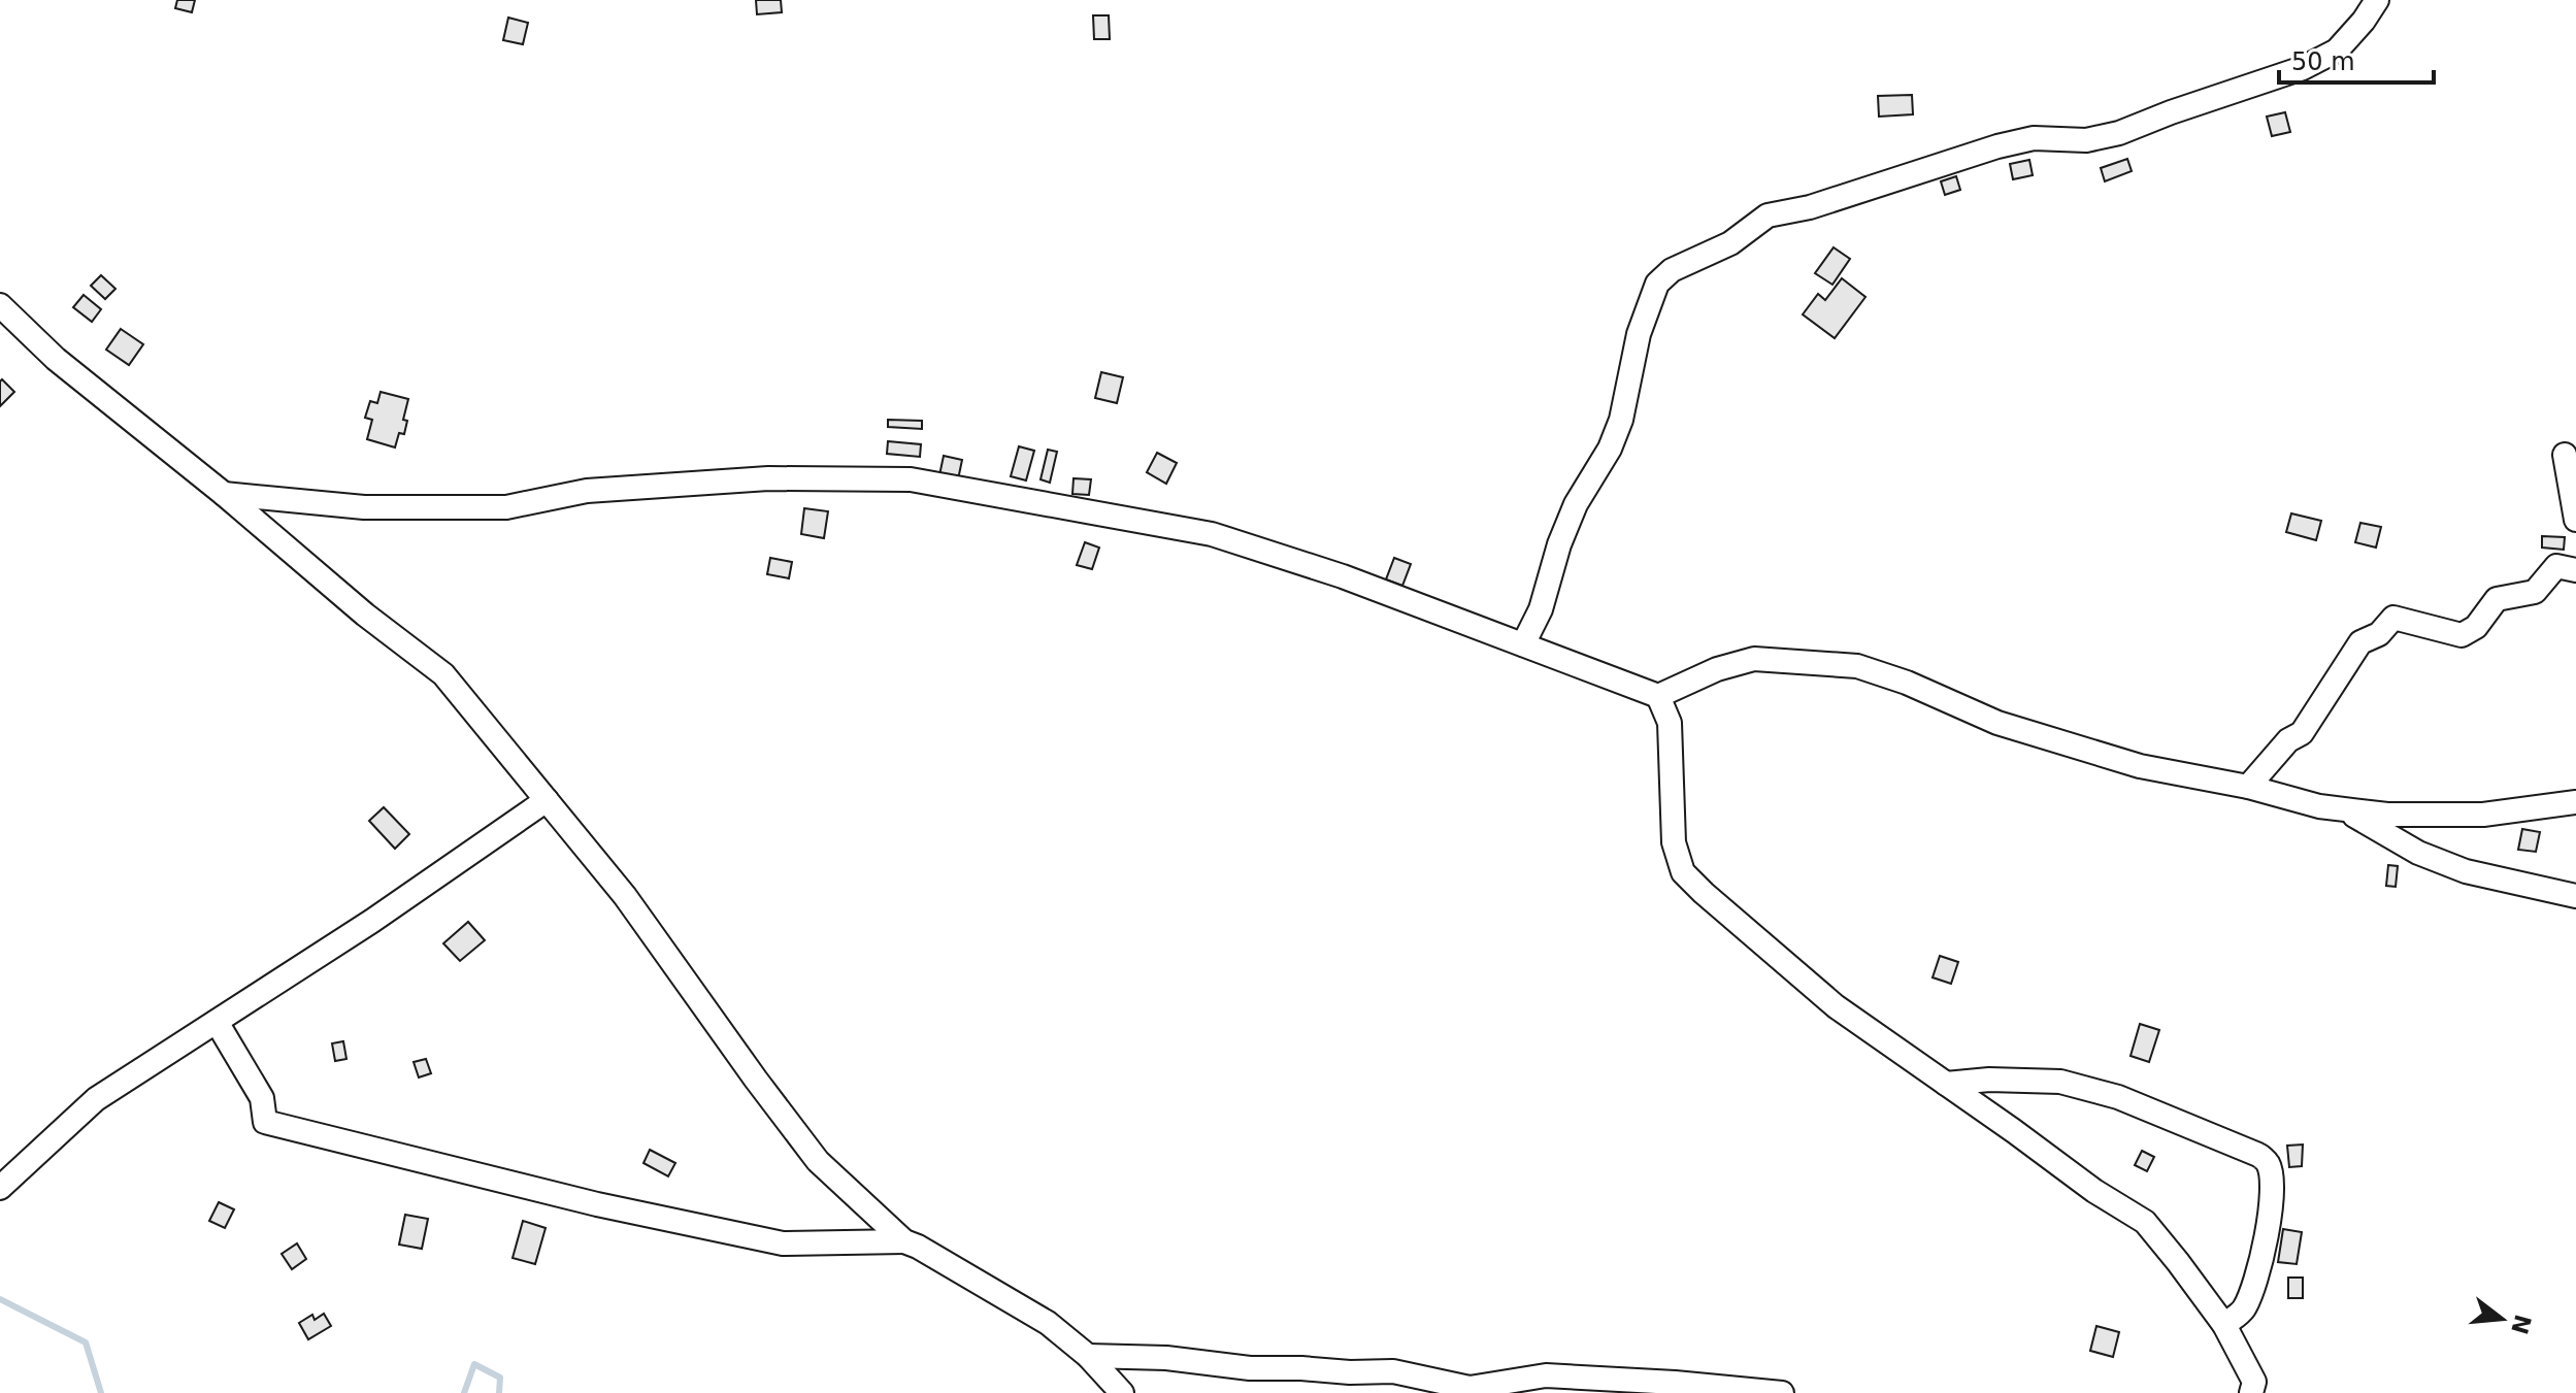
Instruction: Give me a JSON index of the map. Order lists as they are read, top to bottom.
{
  "scale_bar": "50 m",
  "north": "right"
}
